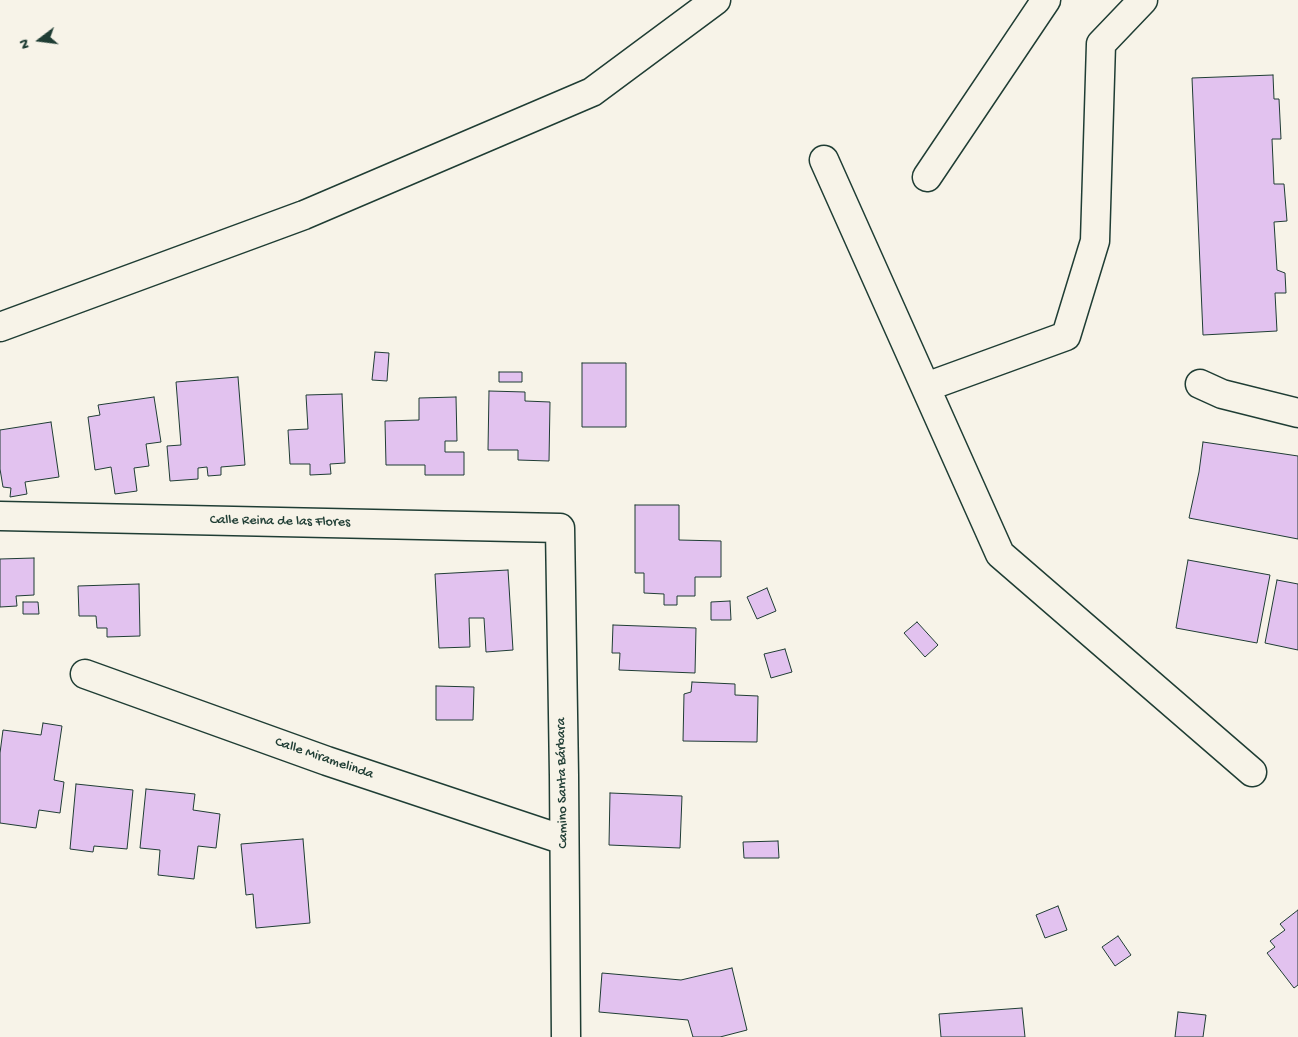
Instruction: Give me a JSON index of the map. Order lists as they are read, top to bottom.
{
  "streets": {
    "street": ["Calle Reina de las Flores", "Calle Miramelinda", "Camino Santa Bárbara"]
  },
  "crossings": [
    ["Calle Reina de las Flores", "Camino Santa Bárbara"],
    ["Calle Miramelinda", "Camino Santa Bárbara"]
  ],
  "north": "left"
}
